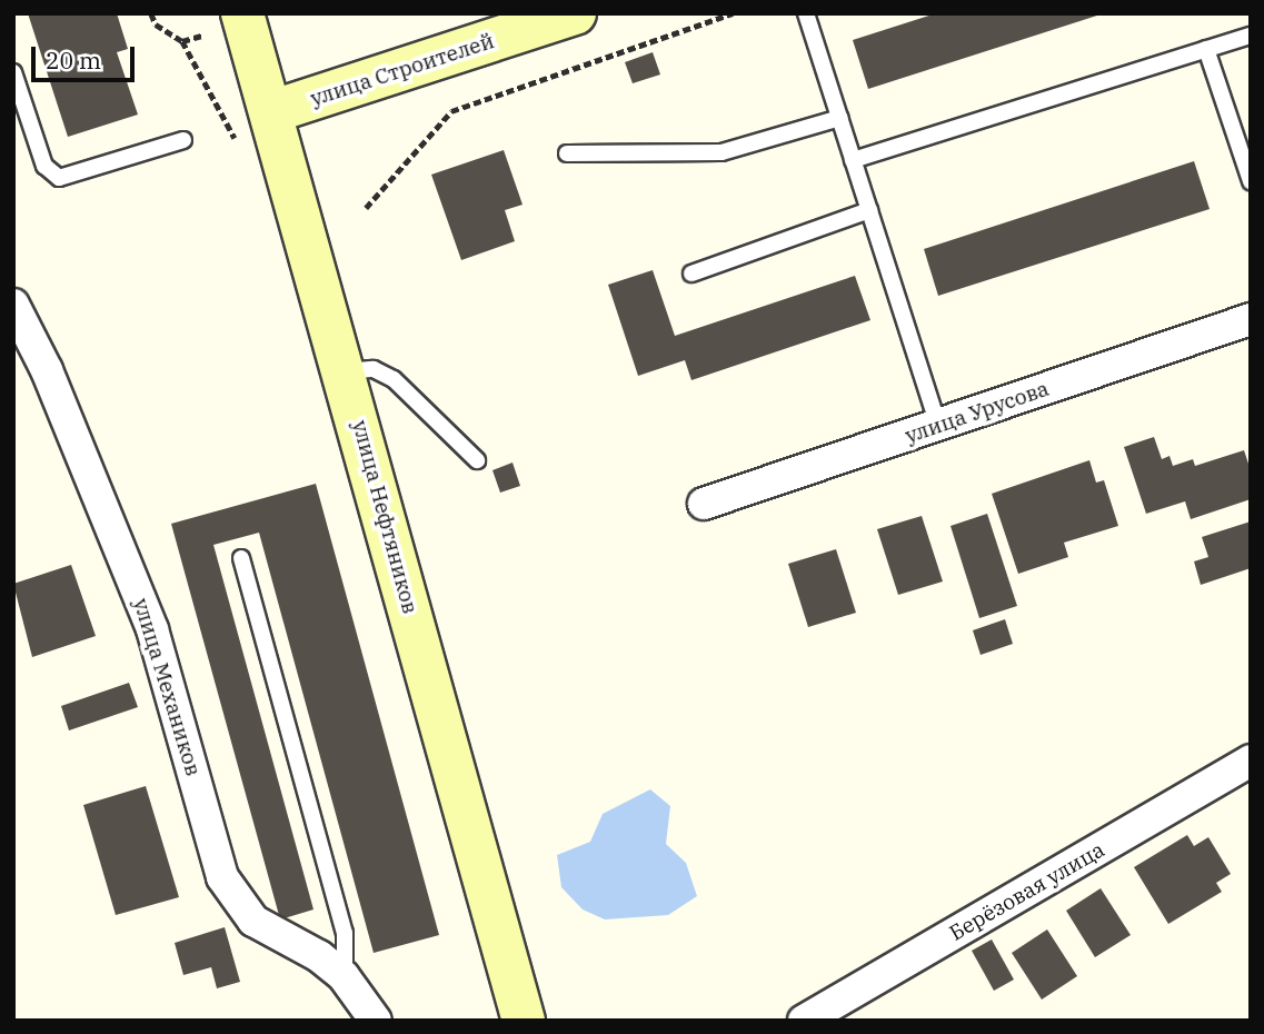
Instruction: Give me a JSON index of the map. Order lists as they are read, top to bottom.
{
  "streets": {
    "main road": ["улица Строителей", "улица Нефтяников"],
    "street": ["улица Урусова", "улица Механиков", "Берёзовая улица"]
  },
  "crossings": [
    ["улица Строителей", "улица Нефтяников"]
  ],
  "scale_bar": "20 m"
}
